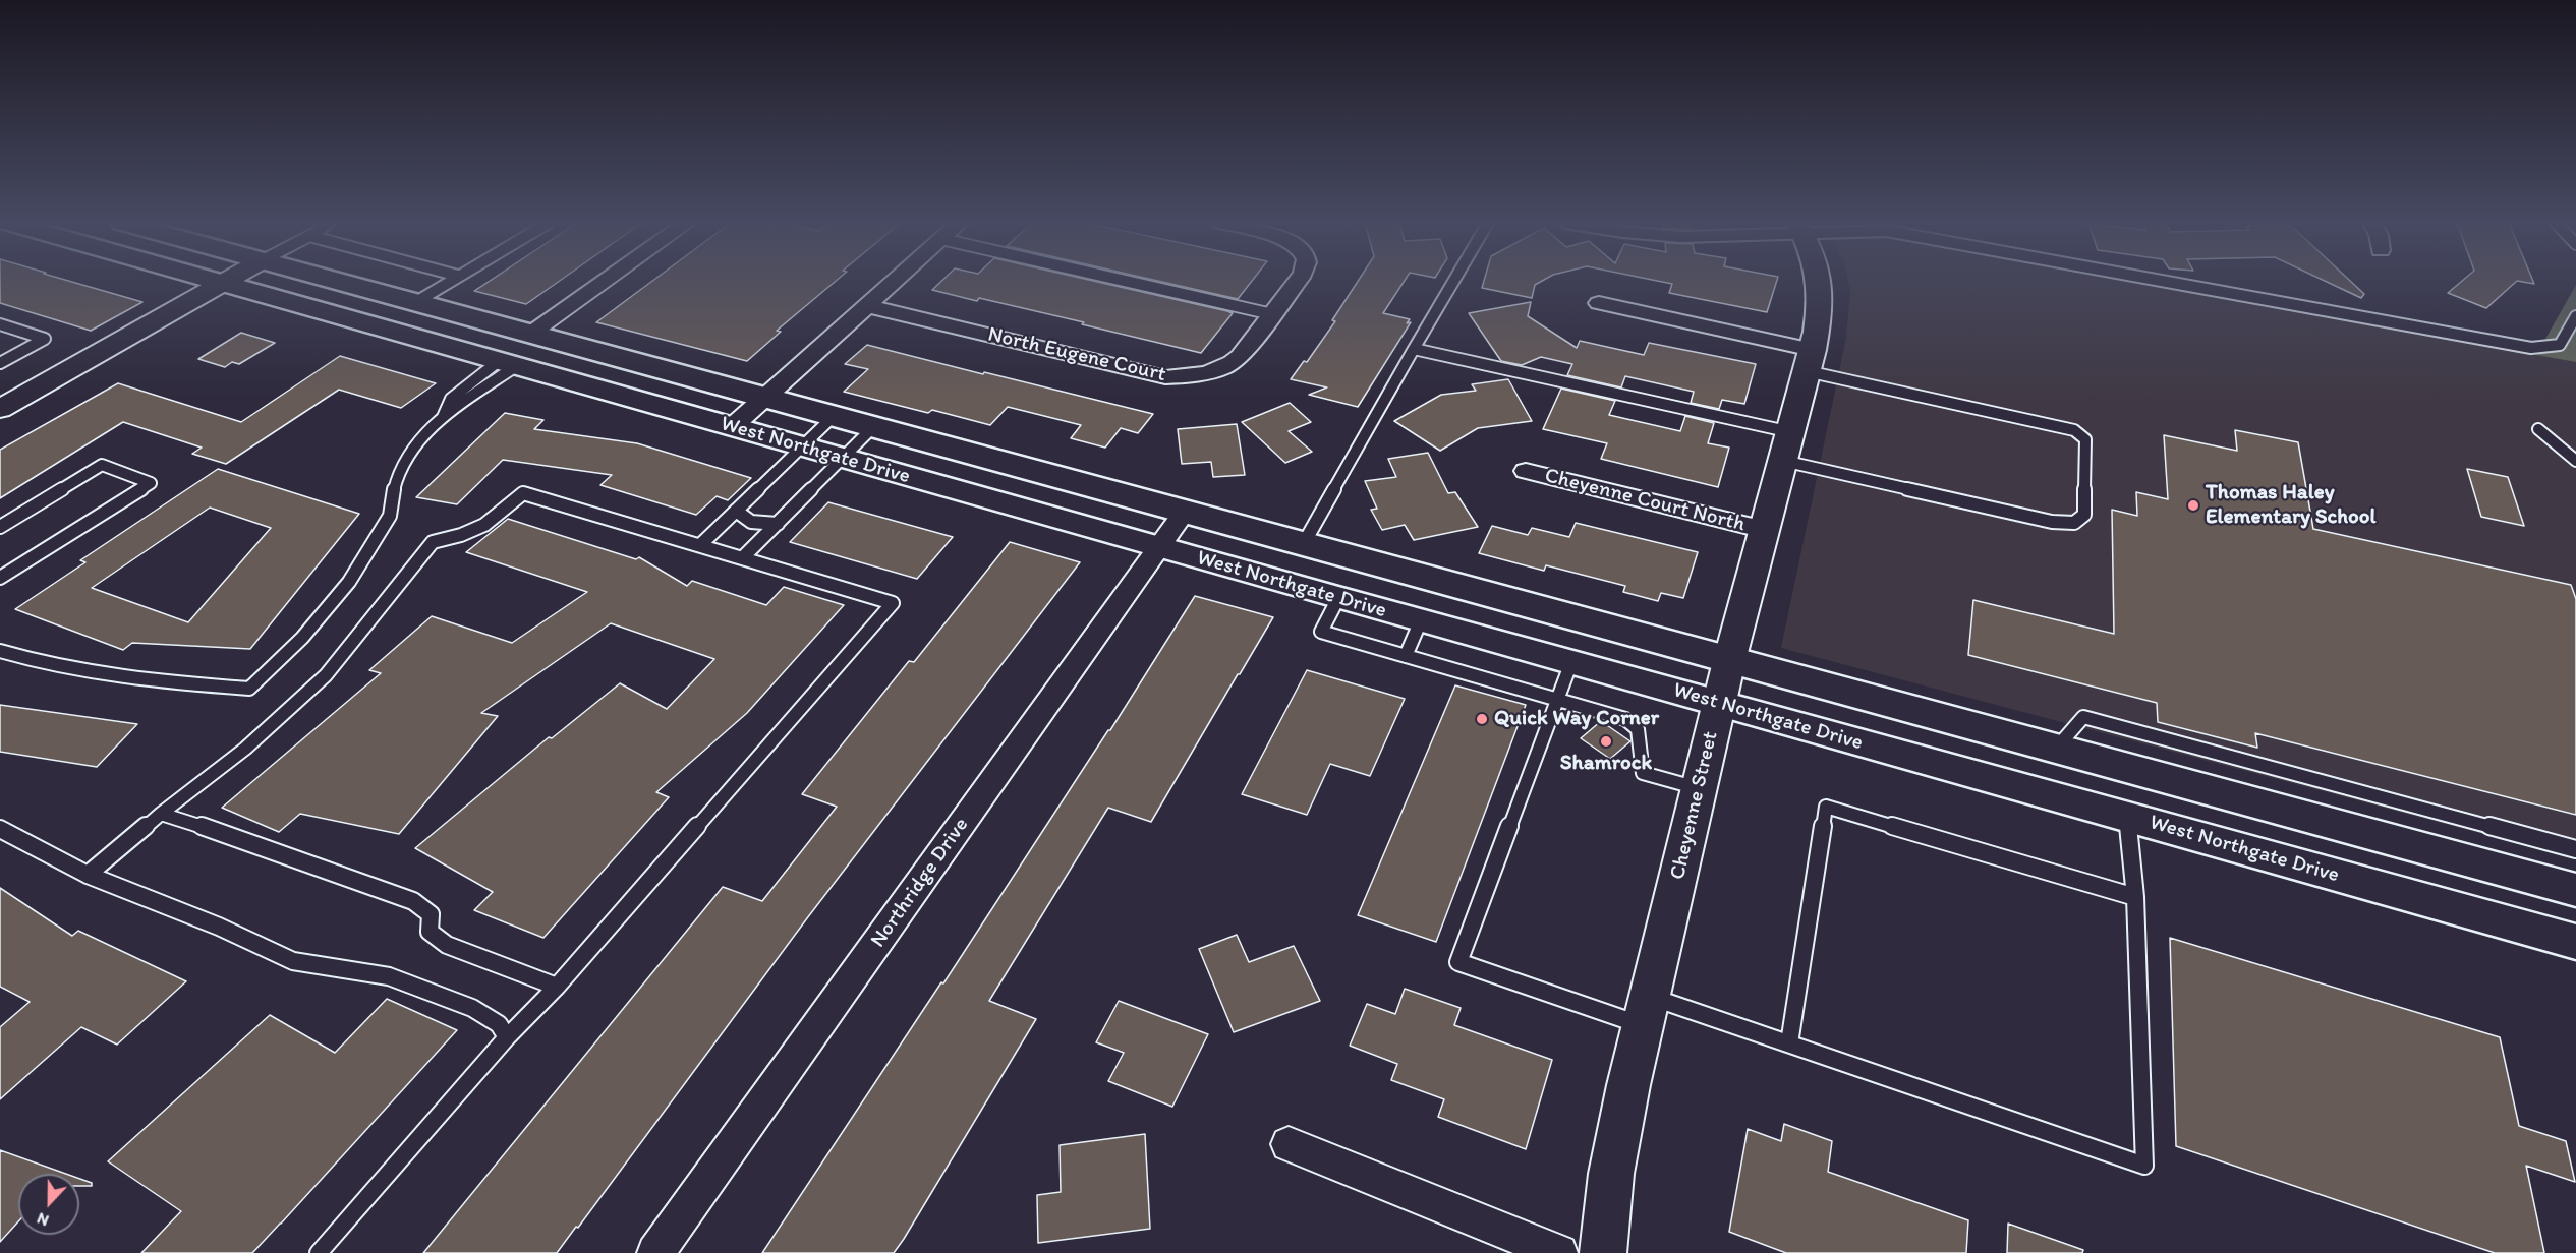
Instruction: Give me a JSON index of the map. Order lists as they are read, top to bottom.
{
  "streets": {
    "main road": ["West Northgate Drive"],
    "street": [
      "North Eugene Court",
      "Cheyenne Court North",
      "Cheyenne Street",
      "Northridge Drive"
    ]
  },
  "crossings": [
    ["West Northgate Drive", "Cheyenne Street"],
    ["West Northgate Drive", "Northridge Drive"],
    ["Cheyenne Court North", "Cheyenne Street"]
  ],
  "places": ["Thomas Haley Elementary School", "Quick Way Corner", "Shamrock"],
  "north": "bottom"
}
